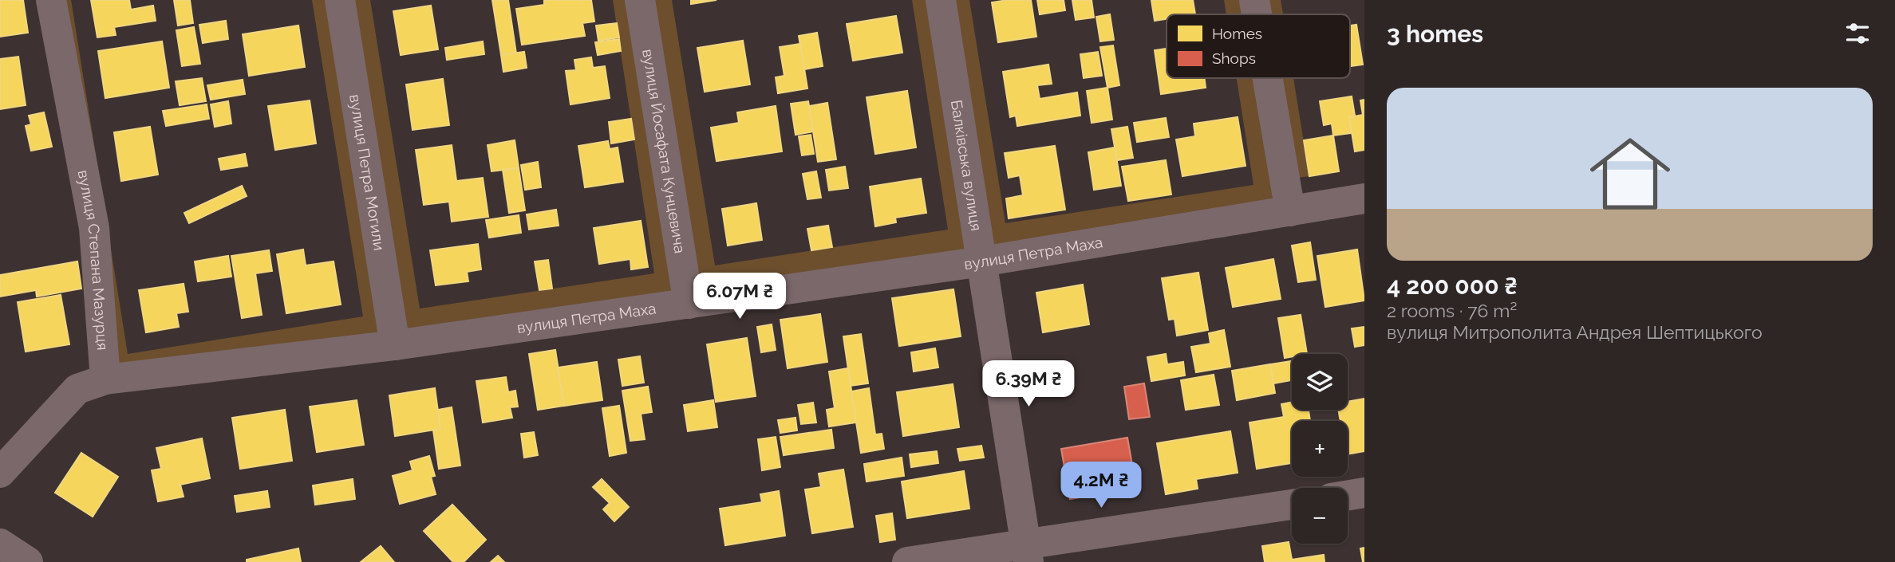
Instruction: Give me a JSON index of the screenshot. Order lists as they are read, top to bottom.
{
  "streets": {
    "street": [
      "вулиця Йосафата Кунцевича",
      "Балківська вулиця",
      "вулиця Петра Могили",
      "вулиця Петра Маха",
      "вулиця Степана Мазурця"
    ]
  },
  "crossings": [
    ["вулиця Йосафата Кунцевича", "вулиця Петра Маха"],
    ["Балківська вулиця", "вулиця Петра Маха"],
    ["вулиця Петра Могили", "вулиця Петра Маха"],
    ["вулиця Петра Маха", "вулиця Степана Мазурця"]
  ],
  "legend": ["Homes", "Shops"],
  "page": {
    "heading": "3 homes",
    "list": [
      {
        "name": "4 200 000 ₴",
        "note": "2 rooms · 76 m² · вулиця Митрополита Андрея Шептицького"
      }
    ],
    "price": ["6.07M ₴", "6.39M ₴", "4.2M ₴"],
    "map_buttons": ["+", "−"]
  }
}
